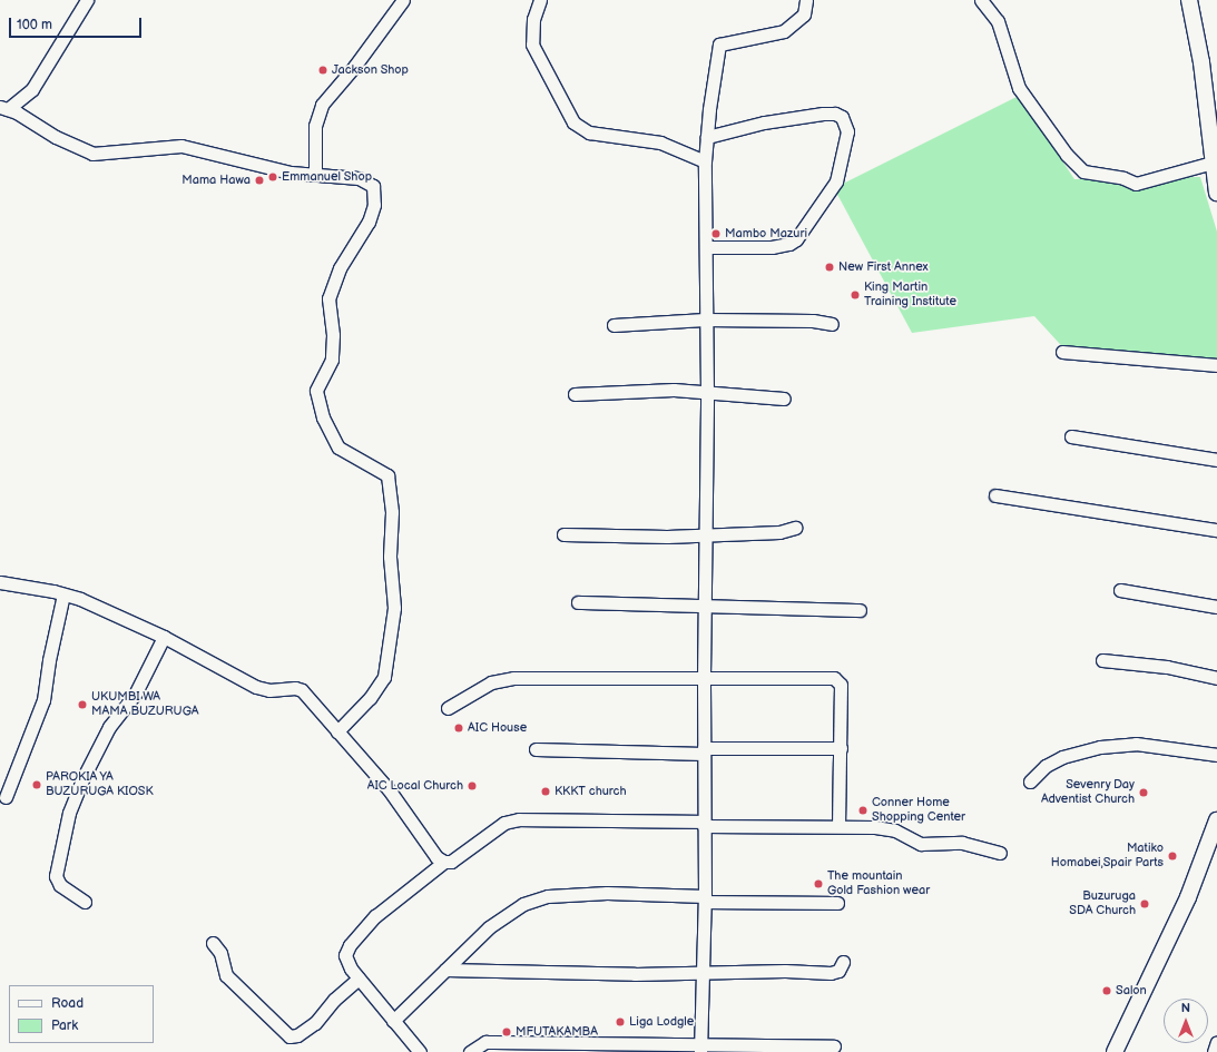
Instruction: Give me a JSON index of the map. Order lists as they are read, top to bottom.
{
  "places": [
    "Jackson Shop",
    "Emmanuel Shop",
    "Mama Hawa",
    "Mambo Mazuri",
    "New First Annex",
    "King Martin Training Institute",
    "UKUMBI WA MAMA BUZURUGA",
    "AIC House",
    "PAROKIA YA BUZURUGA KIOSK",
    "AIC Local Church",
    "KKKT church",
    "Sevenry Day Adventist Church",
    "Conner Home Shopping Center",
    "Matiko Homabei,Spair Parts",
    "The mountain Gold Fashion wear",
    "Buzuruga SDA Church",
    "Salon",
    "Liga Lodgle",
    "MFUTAKAMBA"
  ],
  "legend": ["Road", "Park"],
  "scale_bar": "100 m",
  "north": "top"
}
